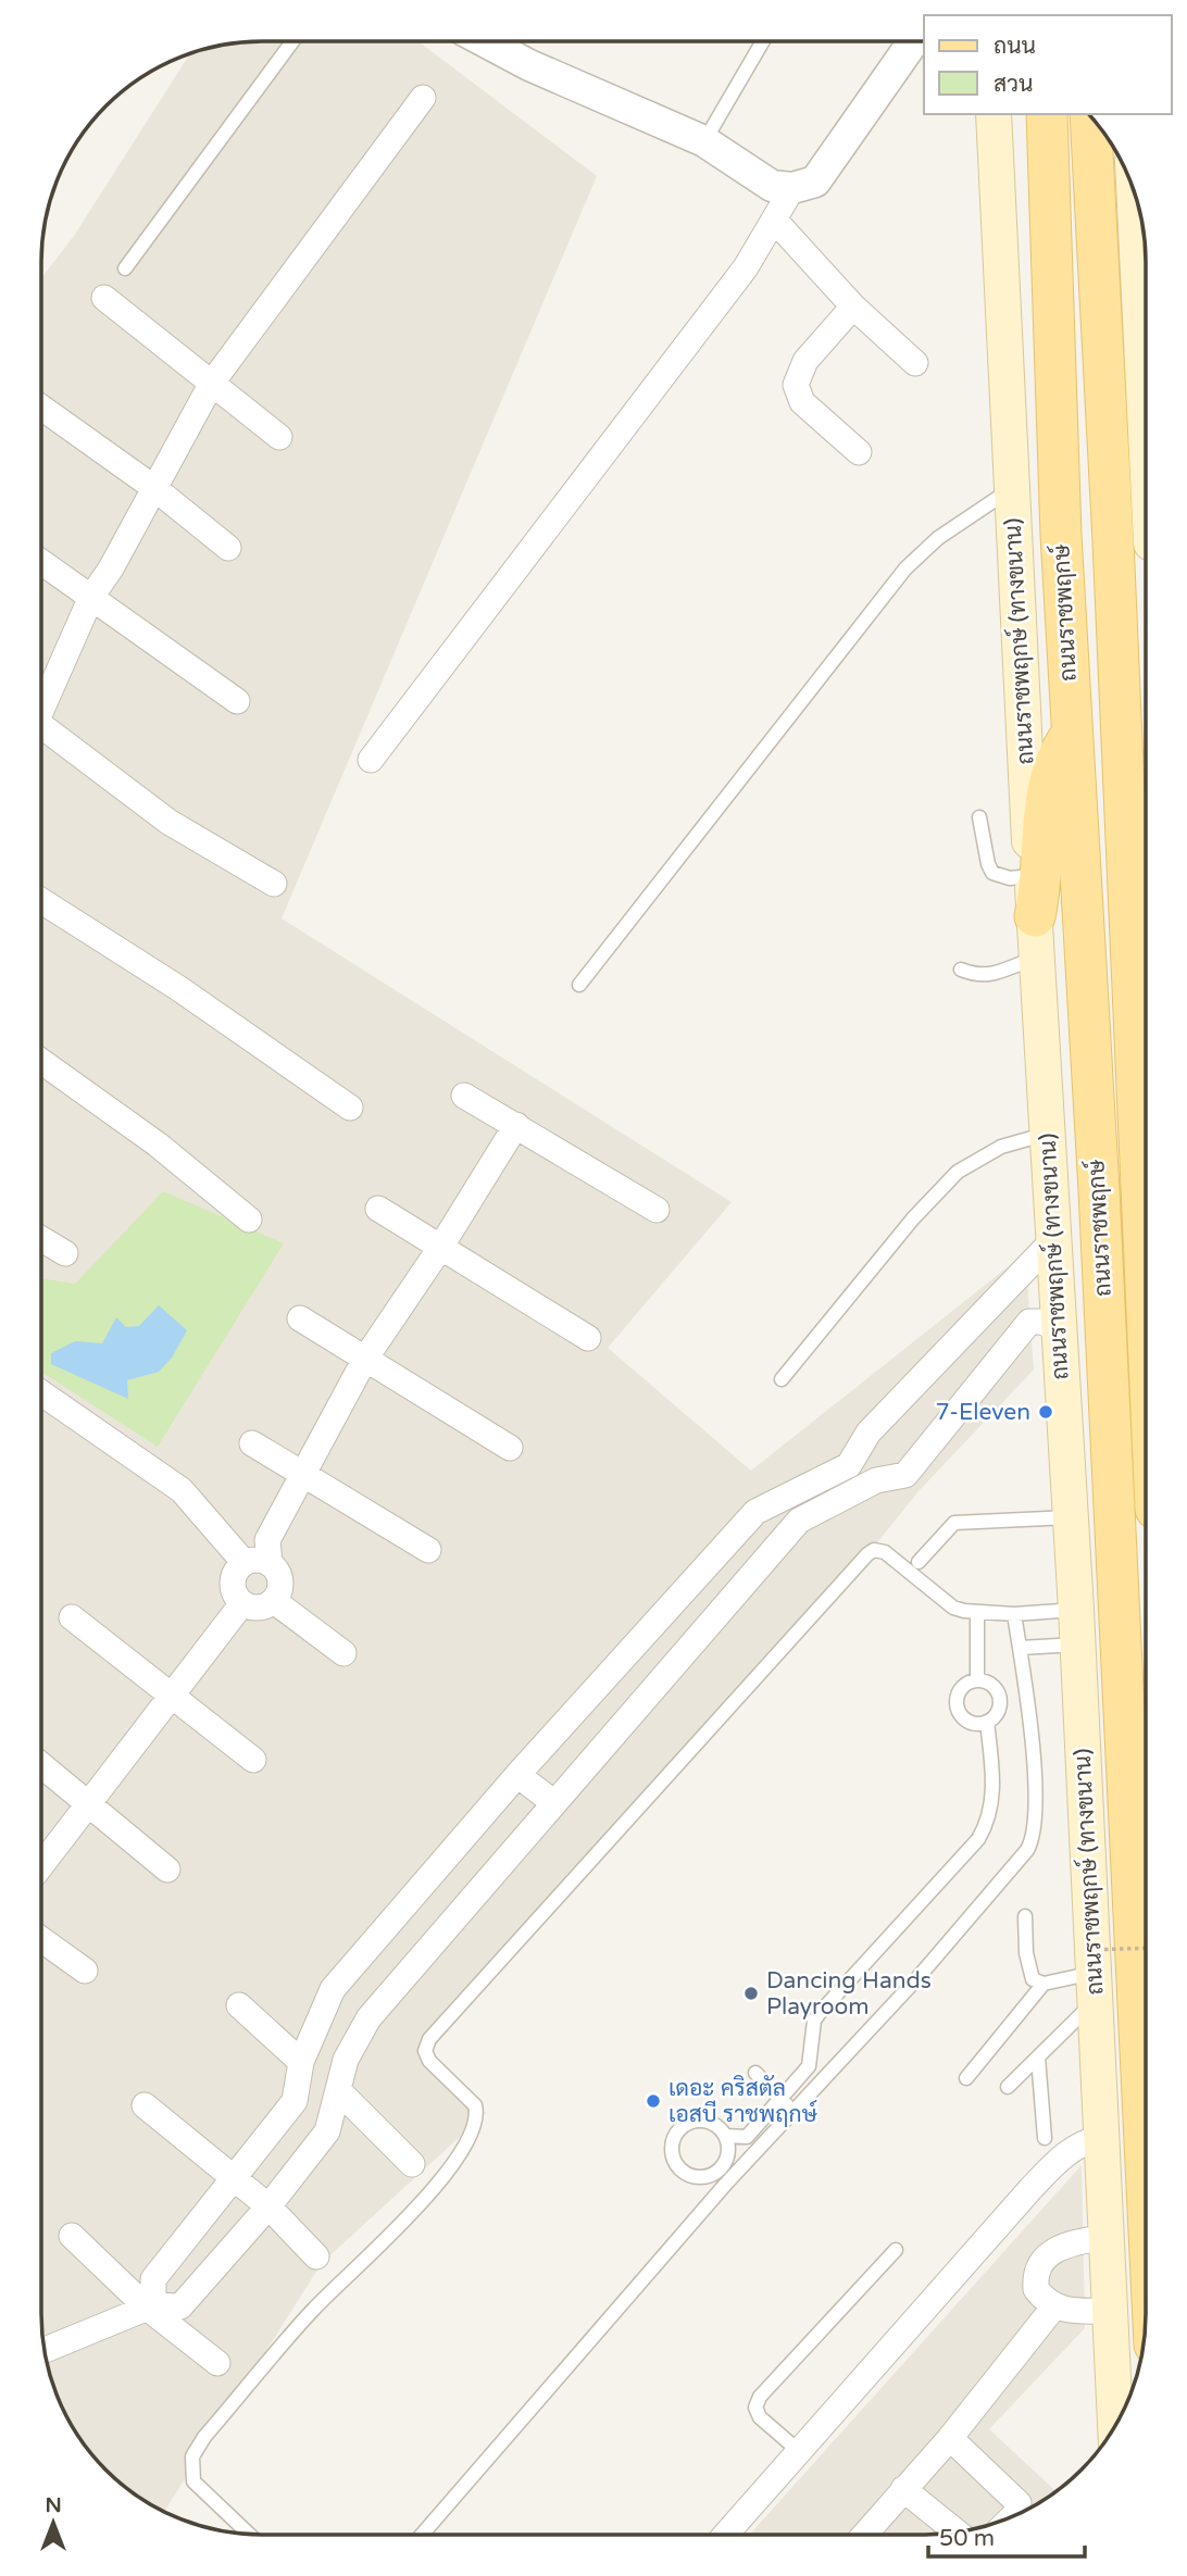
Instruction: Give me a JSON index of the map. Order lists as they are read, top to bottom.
{
  "streets": {
    "main road": ["ถนนราชพฤกษ์", "ถนนราชพฤกษ์ (ทางขนาน)"]
  },
  "places": ["7-Eleven", "Dancing Hands Playroom", "เดอะ คริสตัล เอสบี ราชพฤกษ์"],
  "legend": ["ถนน", "สวน"],
  "scale_bar": "50 m",
  "north": "top"
}
